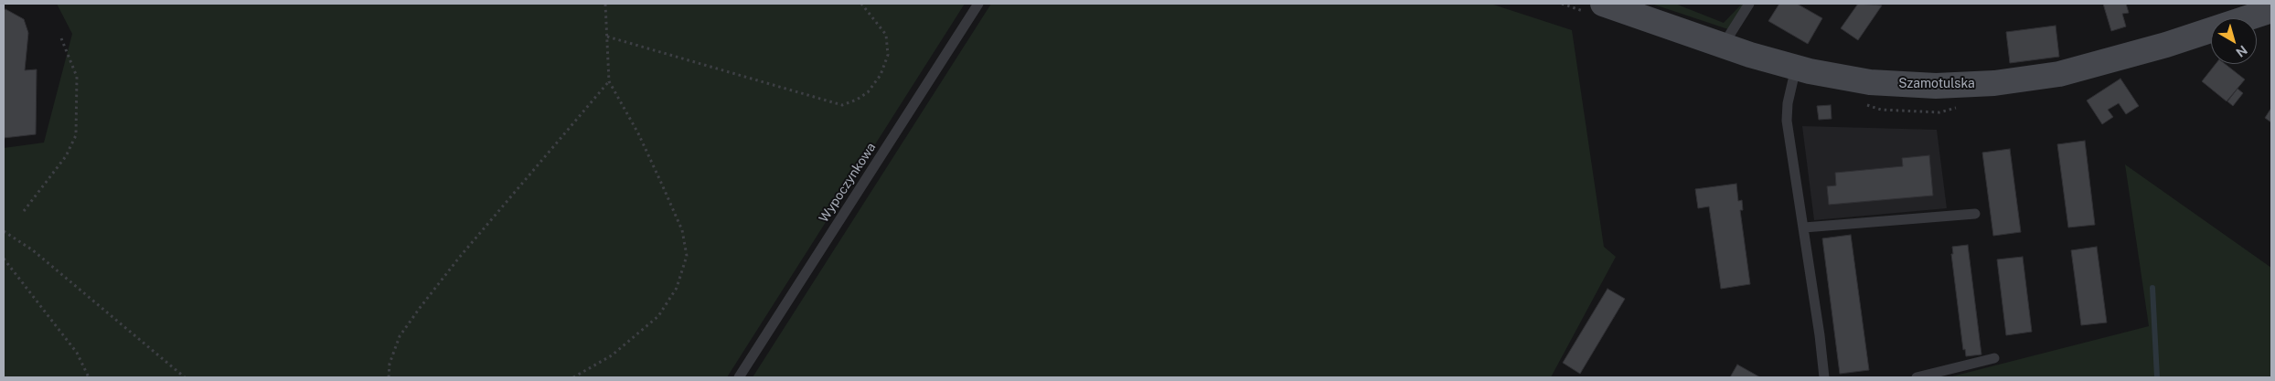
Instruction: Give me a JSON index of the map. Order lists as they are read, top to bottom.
{
  "streets": {
    "street": ["Szamotulska"],
    "lane": ["Wypoczynkowa"]
  },
  "north": "bottom right"
}
